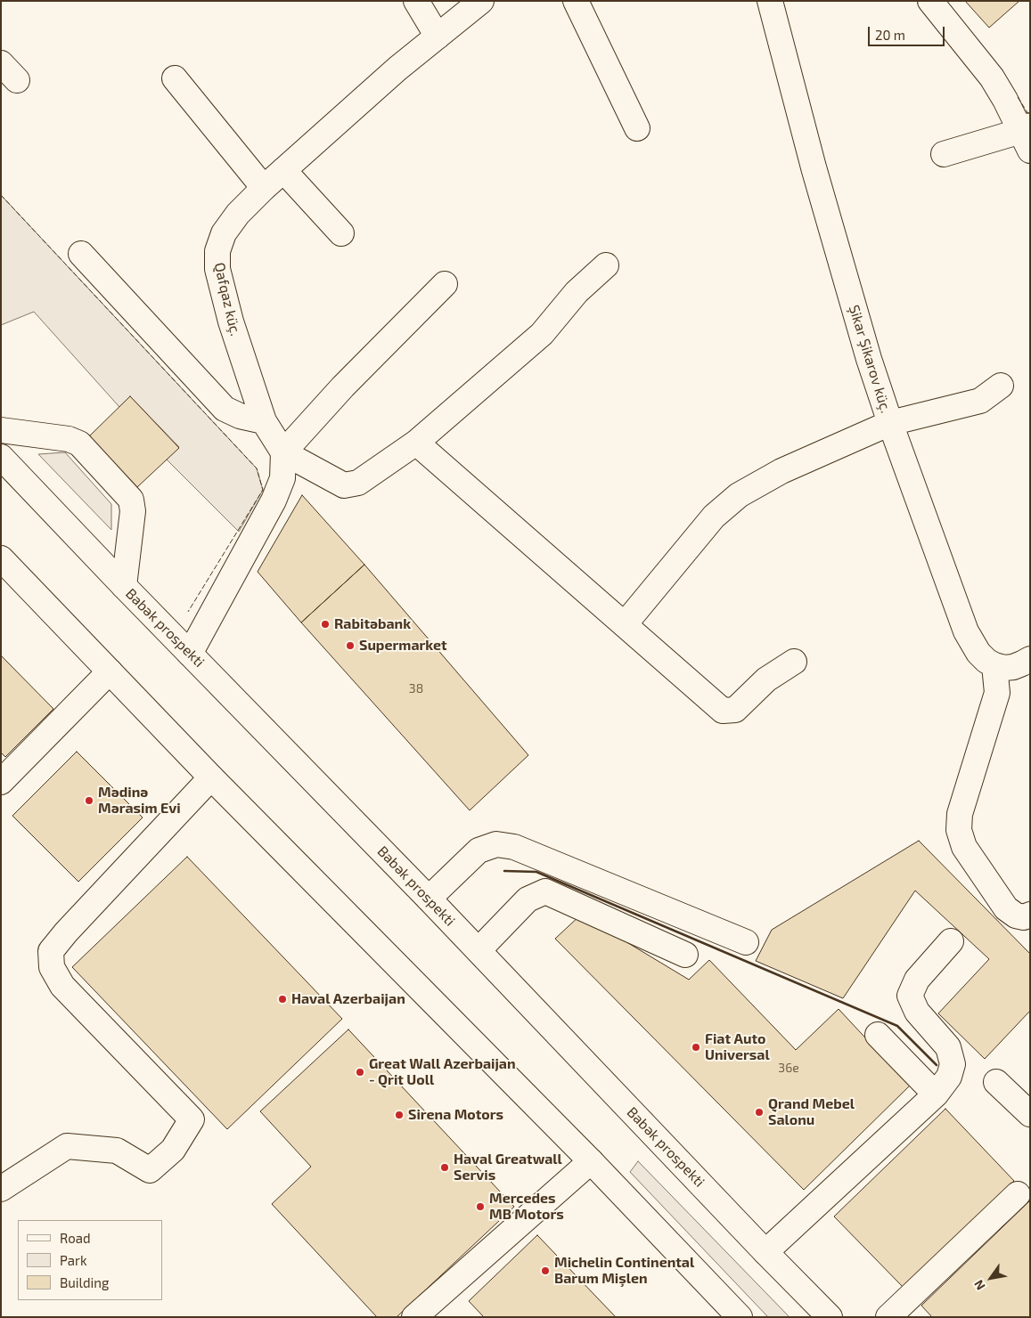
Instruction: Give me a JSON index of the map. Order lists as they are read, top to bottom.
{
  "streets": {
    "street": ["Qafqaz küç.", "Şikar Şikarov küç.", "Babək prospekti"]
  },
  "places": [
    "Rabitəbank",
    "Supermarket",
    "Mədinə Mərasim Evi",
    "Haval Azerbaijan",
    "Fiat Auto Universal",
    "Great Wall Azerbaijan - Qrit Uoll",
    "Qrand Mebel Salonu",
    "Sirena Motors",
    "Haval Greatwall Servis",
    "Mercedes MB Motors",
    "Michelin Continental Barum Mişlen"
  ],
  "house_numbers": ["38", "36e"],
  "legend": ["Road", "Park", "Building"],
  "scale_bar": "20 m",
  "north": "bottom left"
}
